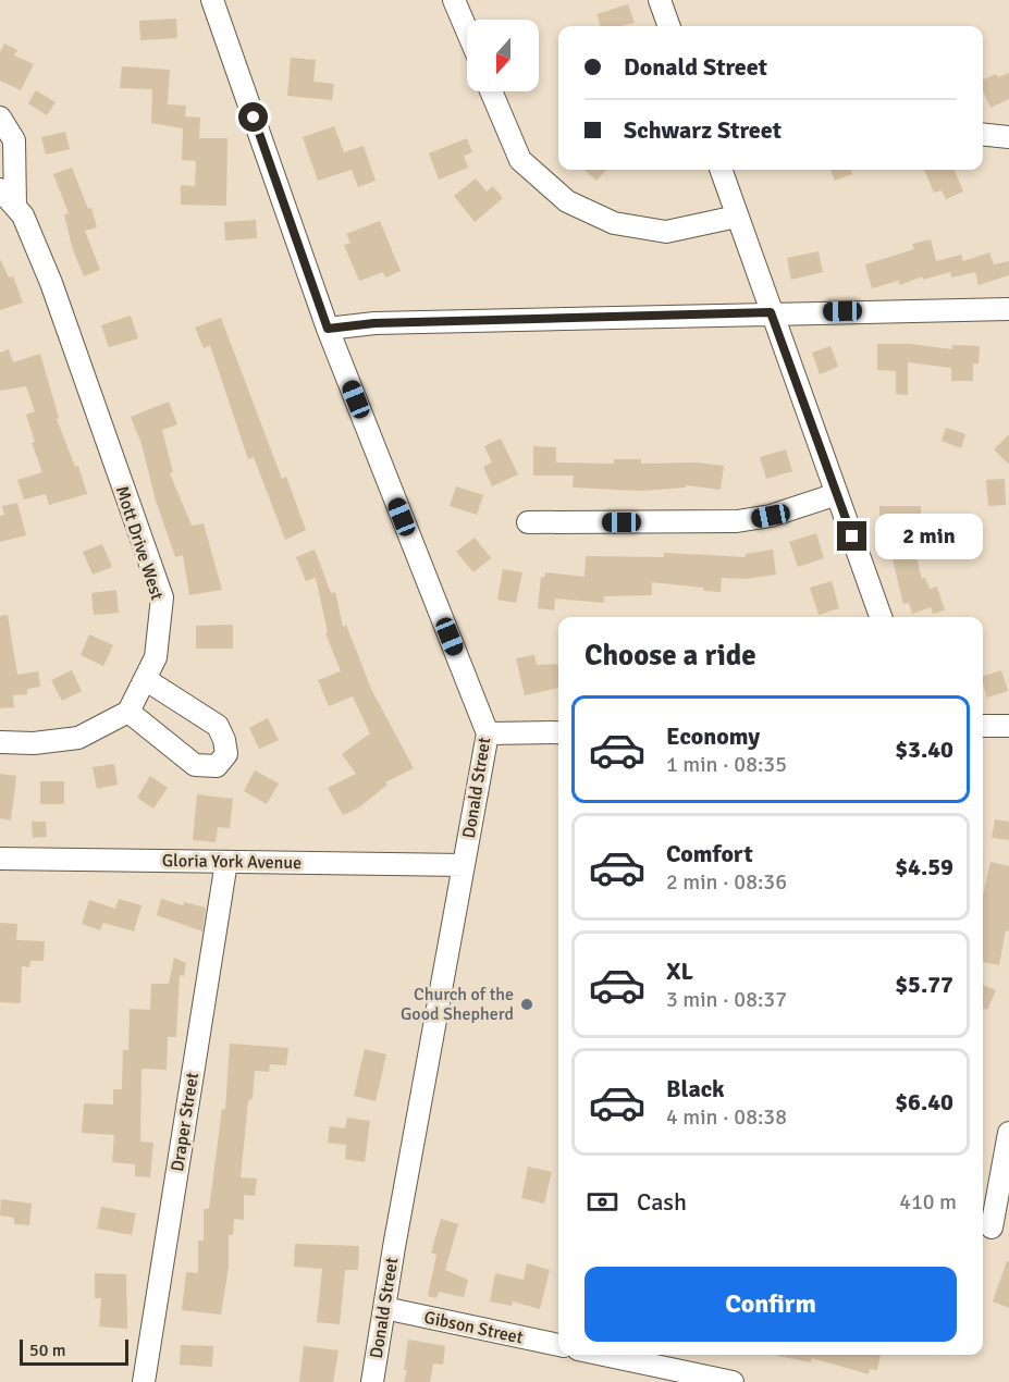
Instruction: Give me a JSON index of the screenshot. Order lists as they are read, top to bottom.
{
  "streets": {
    "street": [
      "Mott Drive West",
      "Donald Street",
      "Gloria York Avenue",
      "Draper Street",
      "Gibson Street"
    ]
  },
  "crossings": [
    ["Donald Street", "Gloria York Avenue"],
    ["Donald Street", "Gibson Street"],
    ["Gloria York Avenue", "Draper Street"]
  ],
  "places": ["Church of the Good Shepherd"],
  "scale_bar": "50 m",
  "north": "bottom",
  "page": {
    "banner": ["Donald Street", "Schwarz Street"],
    "bubble": "2 min",
    "heading": "Choose a ride",
    "list": [
      {
        "name": "Economy",
        "note": "1 min · 08:35",
        "value": "$3.40"
      },
      {
        "name": "Comfort",
        "note": "2 min · 08:36",
        "value": "$4.59"
      },
      {
        "name": "XL",
        "note": "3 min · 08:37",
        "value": "$5.77"
      },
      {
        "name": "Black",
        "note": "4 min · 08:38",
        "value": "$6.40"
      }
    ],
    "pay": ["Cash", "410 m"],
    "buttons": "Confirm",
    "scale": "50 m"
  }
}
